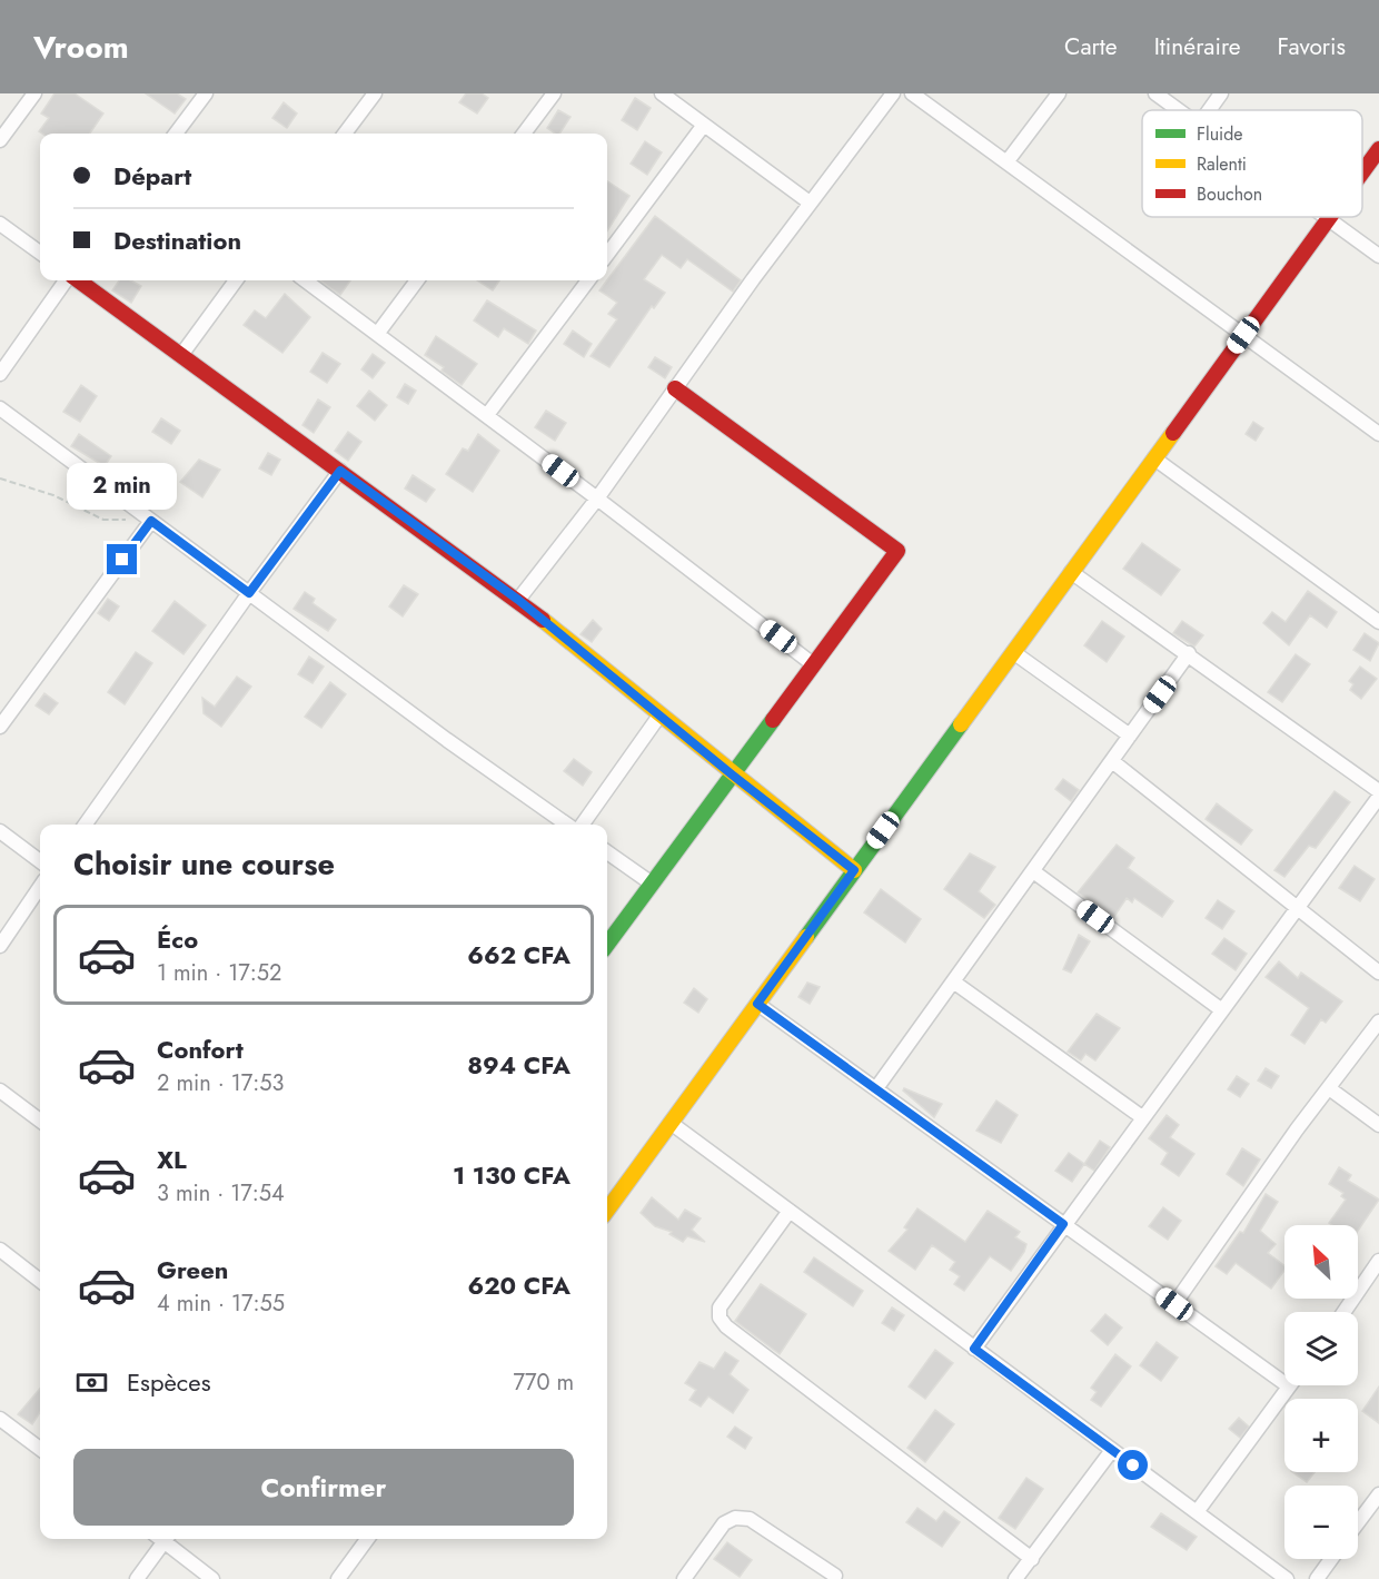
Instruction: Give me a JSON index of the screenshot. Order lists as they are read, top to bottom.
{
  "legend": ["Fluide", "Ralenti", "Bouchon"],
  "north": "top left",
  "page": {
    "header": "Vroom",
    "nav": ["Carte", "Itinéraire", "Favoris"],
    "banner": ["Départ", "Destination"],
    "bubble": "2 min",
    "heading": "Choisir une course",
    "list": [
      {
        "name": "Éco",
        "note": "1 min · 17:52",
        "value": "662 CFA"
      },
      {
        "name": "Confort",
        "note": "2 min · 17:53",
        "value": "894 CFA"
      },
      {
        "name": "XL",
        "note": "3 min · 17:54",
        "value": "1 130 CFA"
      },
      {
        "name": "Green",
        "note": "4 min · 17:55",
        "value": "620 CFA"
      }
    ],
    "map_buttons": ["+", "−"],
    "pay": ["Espèces", "770 m"],
    "buttons": "Confirmer"
  }
}
